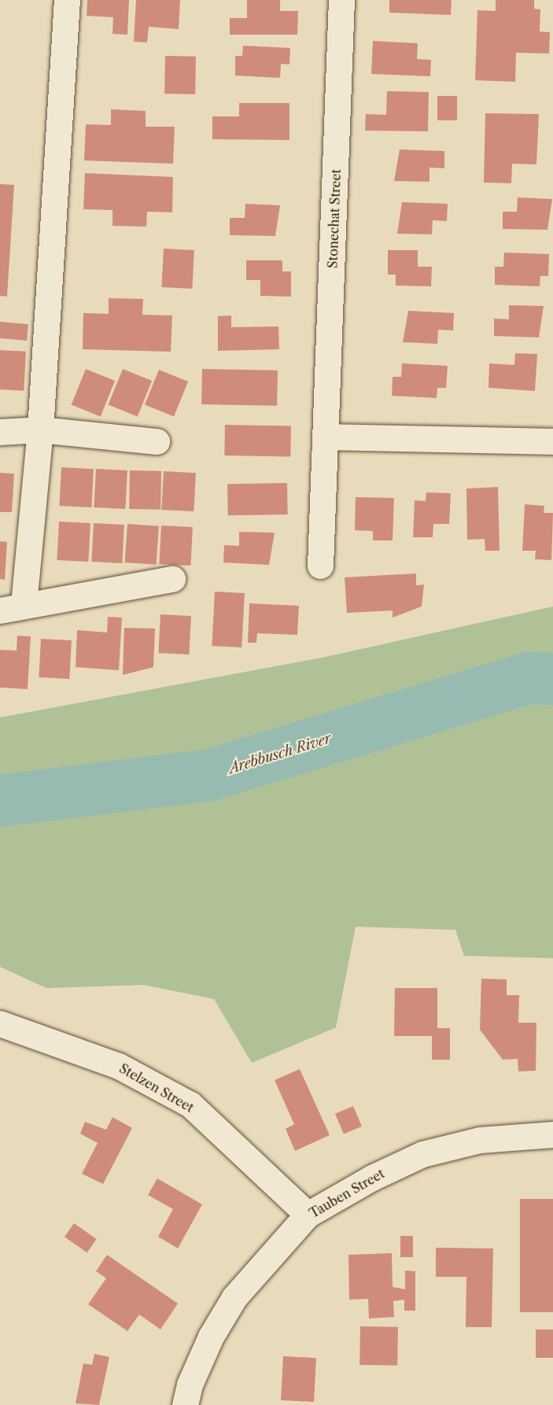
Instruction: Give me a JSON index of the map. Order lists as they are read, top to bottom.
{
  "streets": {
    "street": ["Stonechat Street", "Stelzen Street", "Tauben Street"]
  },
  "crossings": [
    ["Stelzen Street", "Tauben Street"]
  ],
  "water": ["Arebbusch River"]
}
